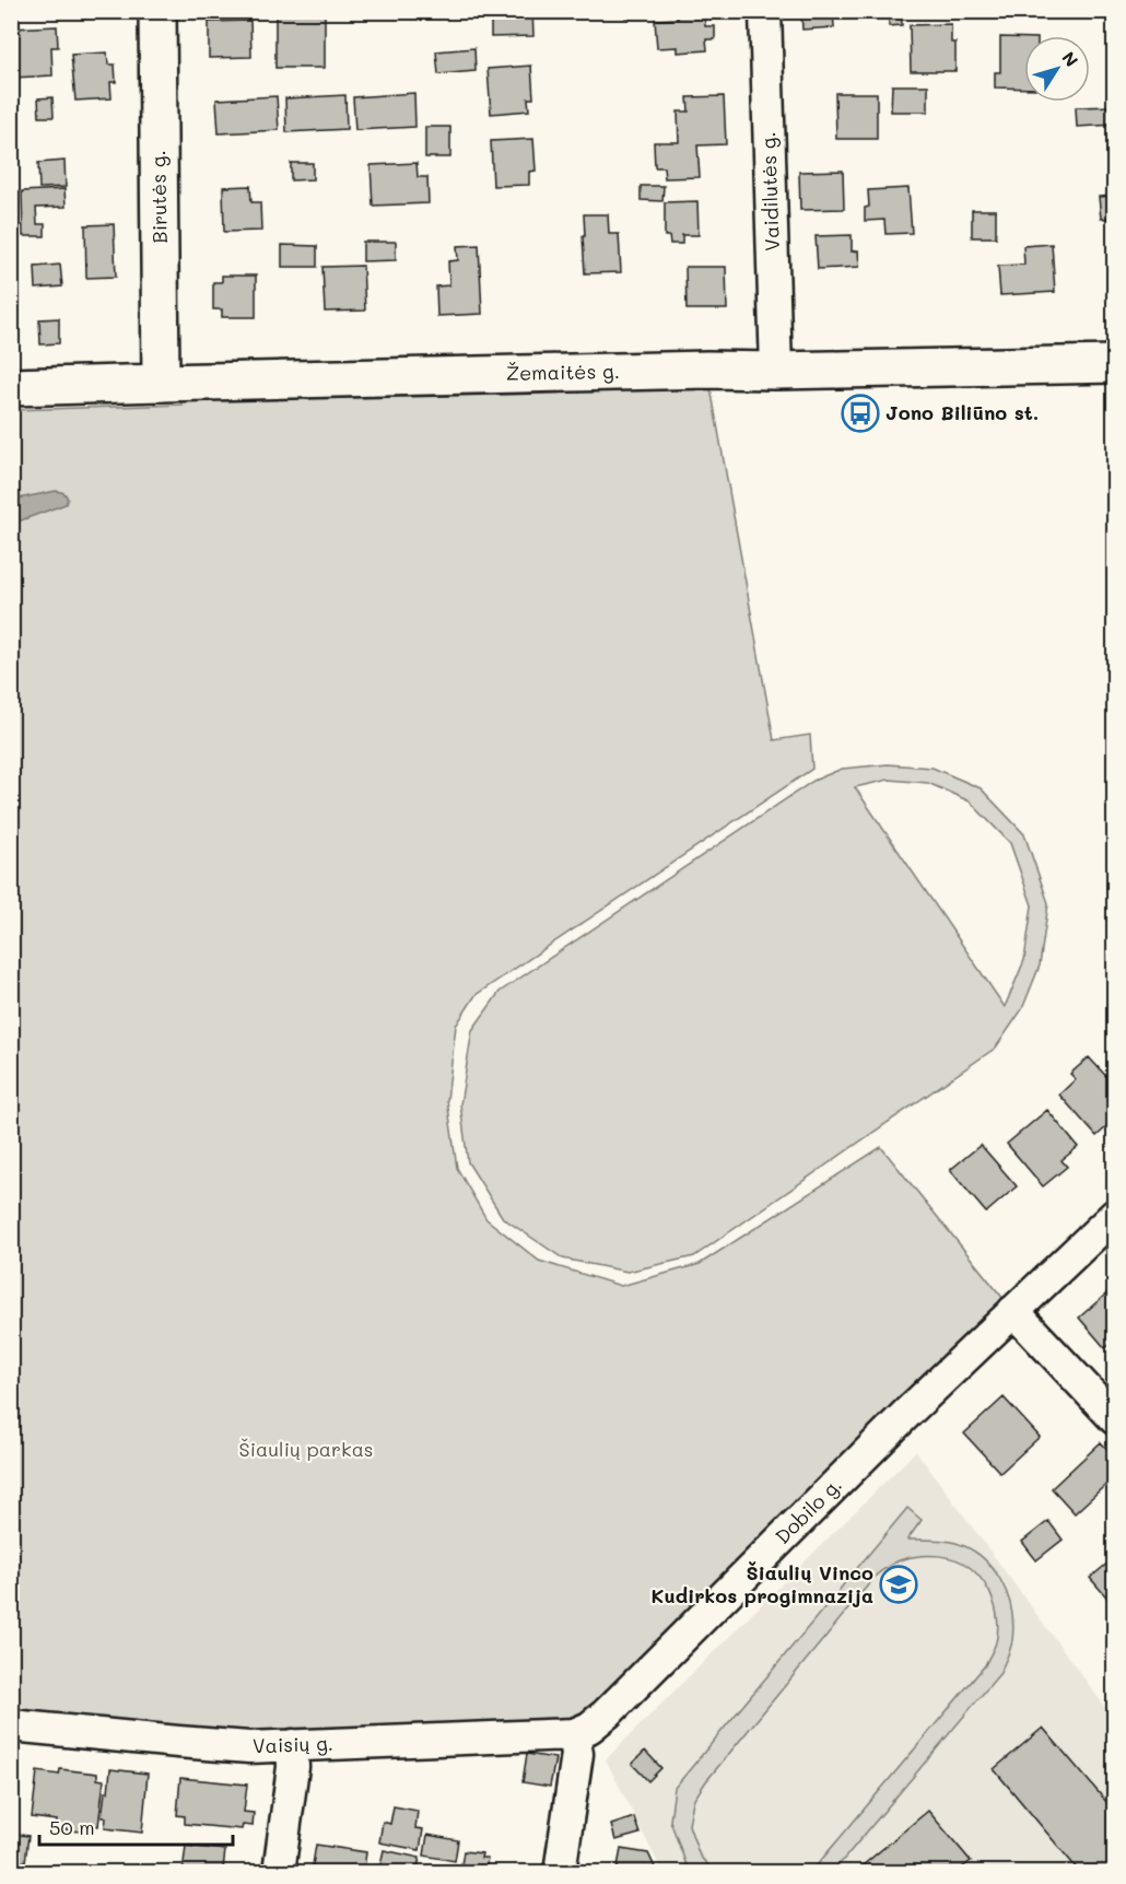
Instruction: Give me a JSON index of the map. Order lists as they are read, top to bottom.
{
  "streets": {
    "main road": ["Birutės g.", "Žemaitės g."],
    "street": ["Vaidilutės g.", "Dobilo g.", "Vaisių g."]
  },
  "crossings": [
    ["Vaidilutės g.", "Žemaitės g."],
    ["Birutės g.", "Žemaitės g."],
    ["Dobilo g.", "Vaisių g."]
  ],
  "parks": ["Šiaulių parkas"],
  "places": {
    "bus stop": ["Jono Biliūno st."],
    "school or university": ["Šiaulių Vinco Kudirkos progimnazija"]
  },
  "scale_bar": "50 m",
  "north": "top right"
}
